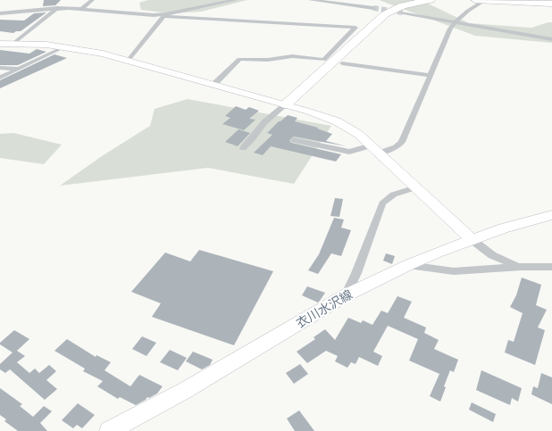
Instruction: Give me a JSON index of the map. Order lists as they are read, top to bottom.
{
  "streets": {
    "street": ["衣川水沢線"]
  }
}
